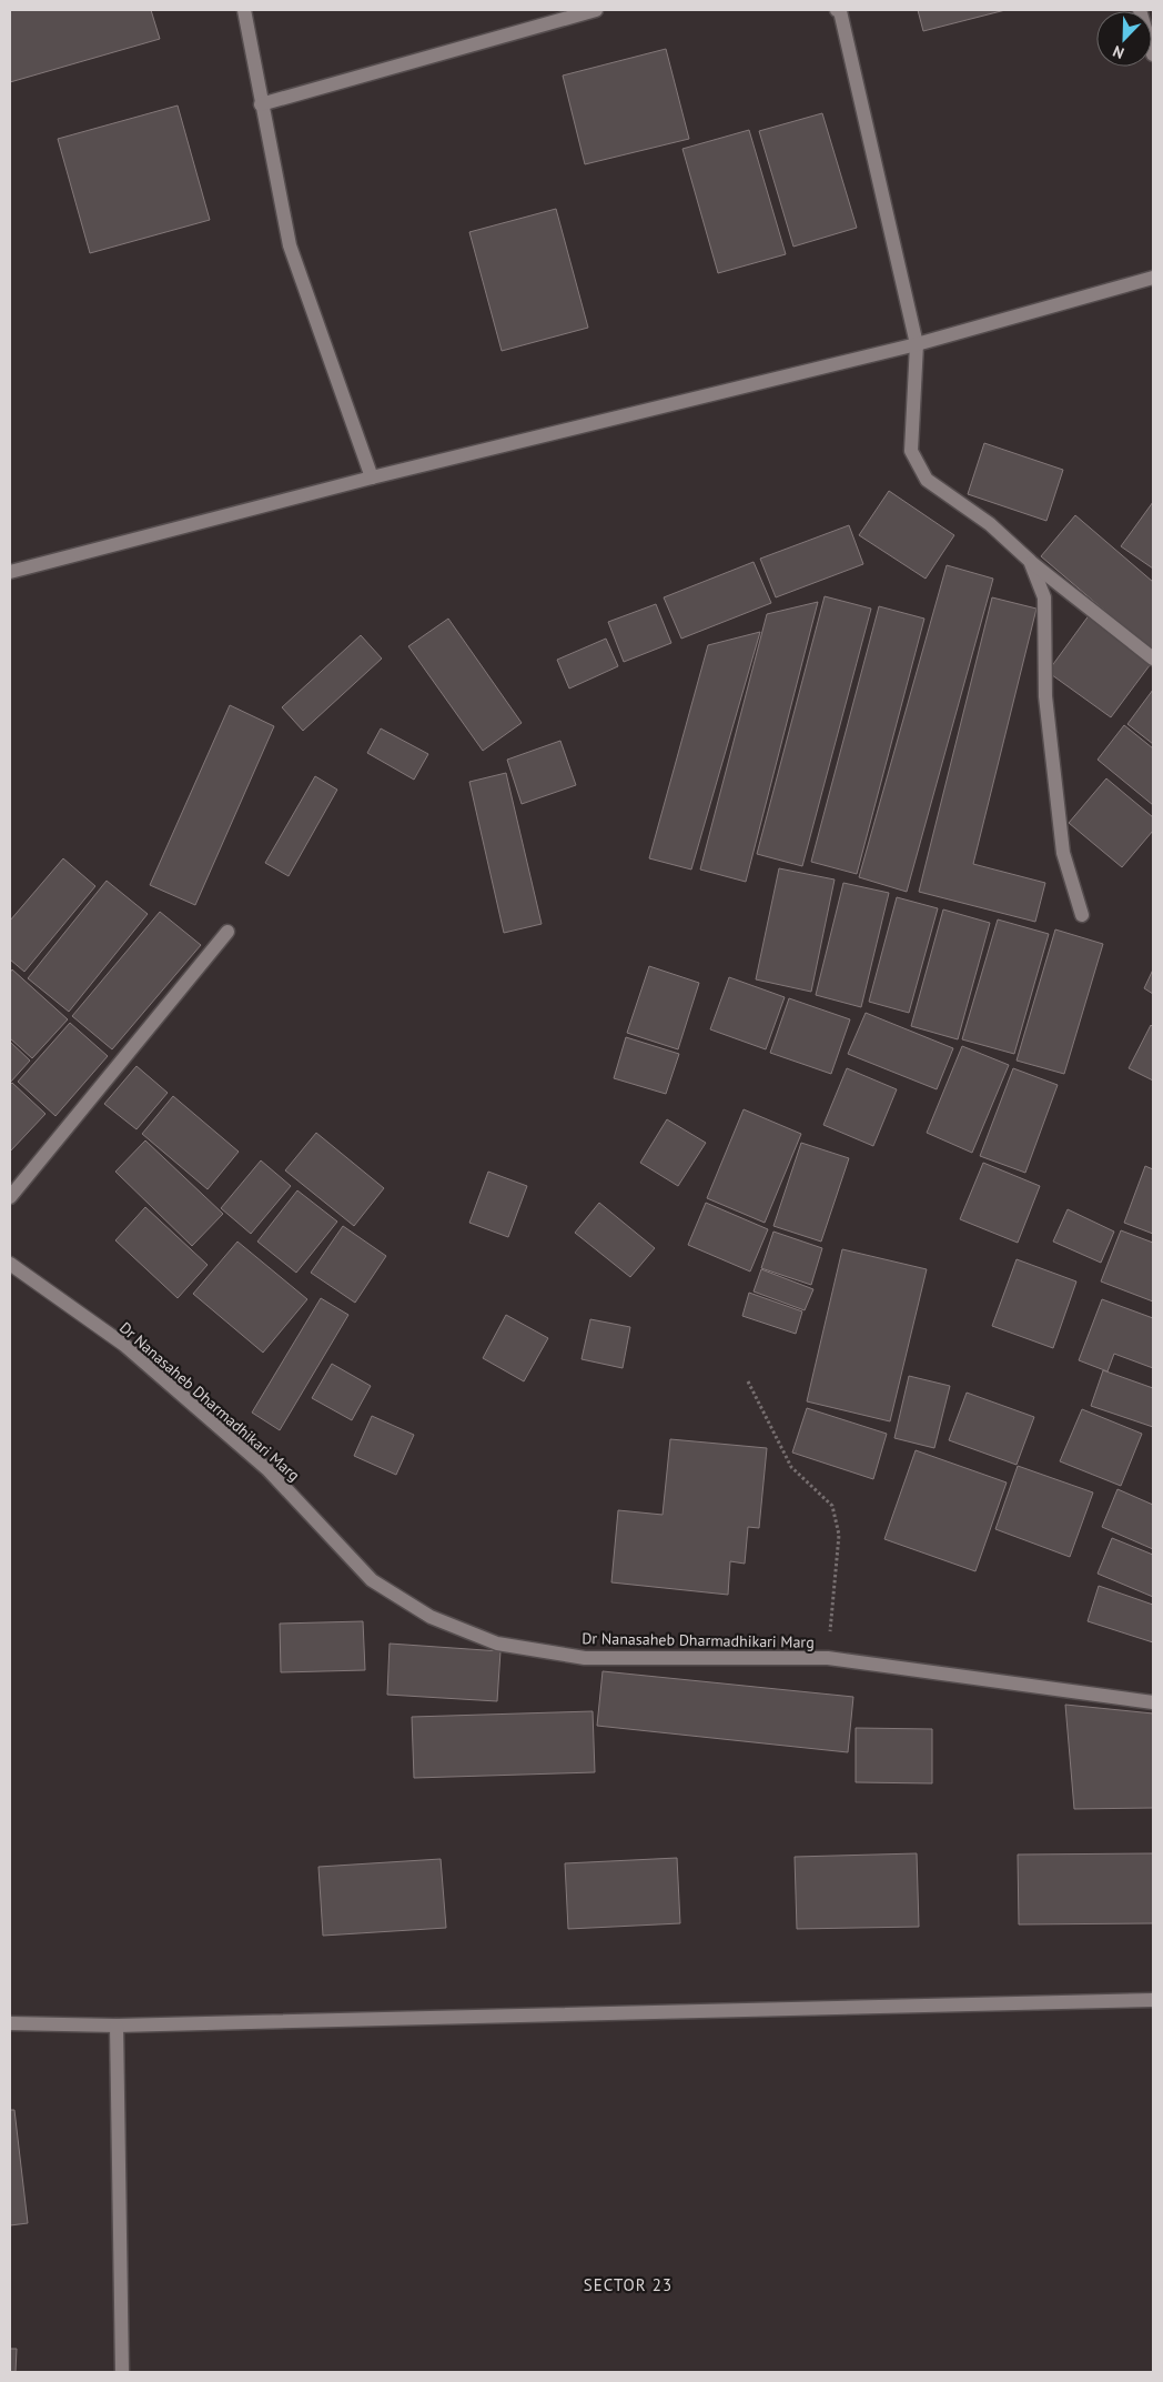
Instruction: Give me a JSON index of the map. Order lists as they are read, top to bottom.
{
  "streets": {
    "street": ["Dr Nanasaheb Dharmadhikari Marg"]
  },
  "districts": ["SECTOR 23"],
  "north": "bottom left"
}
